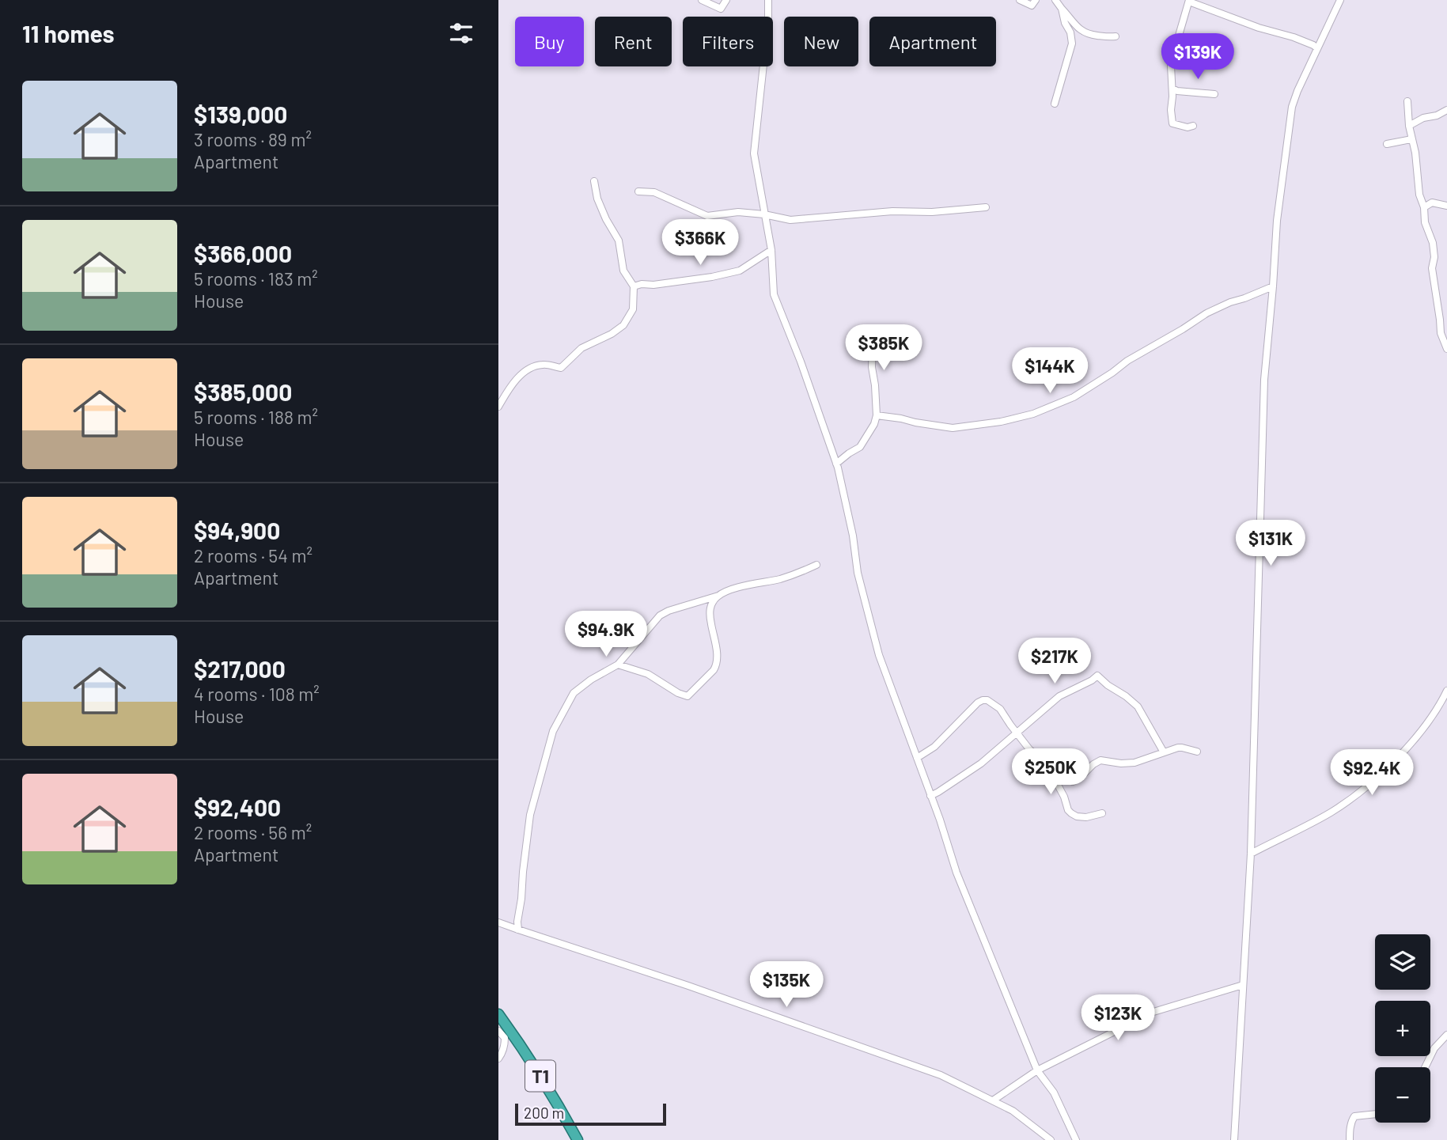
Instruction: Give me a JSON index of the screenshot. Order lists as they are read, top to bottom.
{
  "streets": {
    "highway": ["T1"]
  },
  "scale_bar": "200 m",
  "page": {
    "heading": "11 homes",
    "chip": [
      "Buy",
      "Rent",
      "Filters",
      "New",
      "Apartment"
    ],
    "price": [
      "$139K",
      "$366K",
      "$385K",
      "$144K",
      "$131K",
      "$94.9K",
      "$217K",
      "$250K",
      "$92.4K",
      "$135K",
      "$123K"
    ],
    "list": [
      {
        "name": "$139,000",
        "note": "3 rooms · 89 m² · Apartment"
      },
      {
        "name": "$366,000",
        "note": "5 rooms · 183 m² · House"
      },
      {
        "name": "$385,000",
        "note": "5 rooms · 188 m² · House"
      },
      {
        "name": "$94,900",
        "note": "2 rooms · 54 m² · Apartment"
      },
      {
        "name": "$217,000",
        "note": "4 rooms · 108 m² · House"
      },
      {
        "name": "$92,400",
        "note": "2 rooms · 56 m² · Apartment"
      }
    ],
    "map_buttons": ["+", "−"],
    "scale": "200 m"
  }
}
